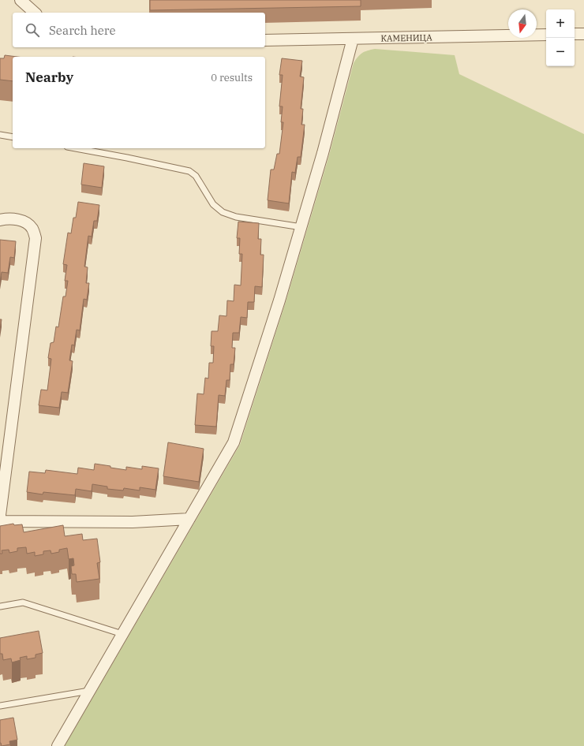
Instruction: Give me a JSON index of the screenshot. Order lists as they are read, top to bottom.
{
  "streets": {
    "street": ["КАМЕНИЦА"]
  },
  "north": "bottom",
  "page": {
    "map_buttons": ["+", "−"],
    "search": "Search here",
    "heading": ["Nearby", "0 results"]
  }
}
